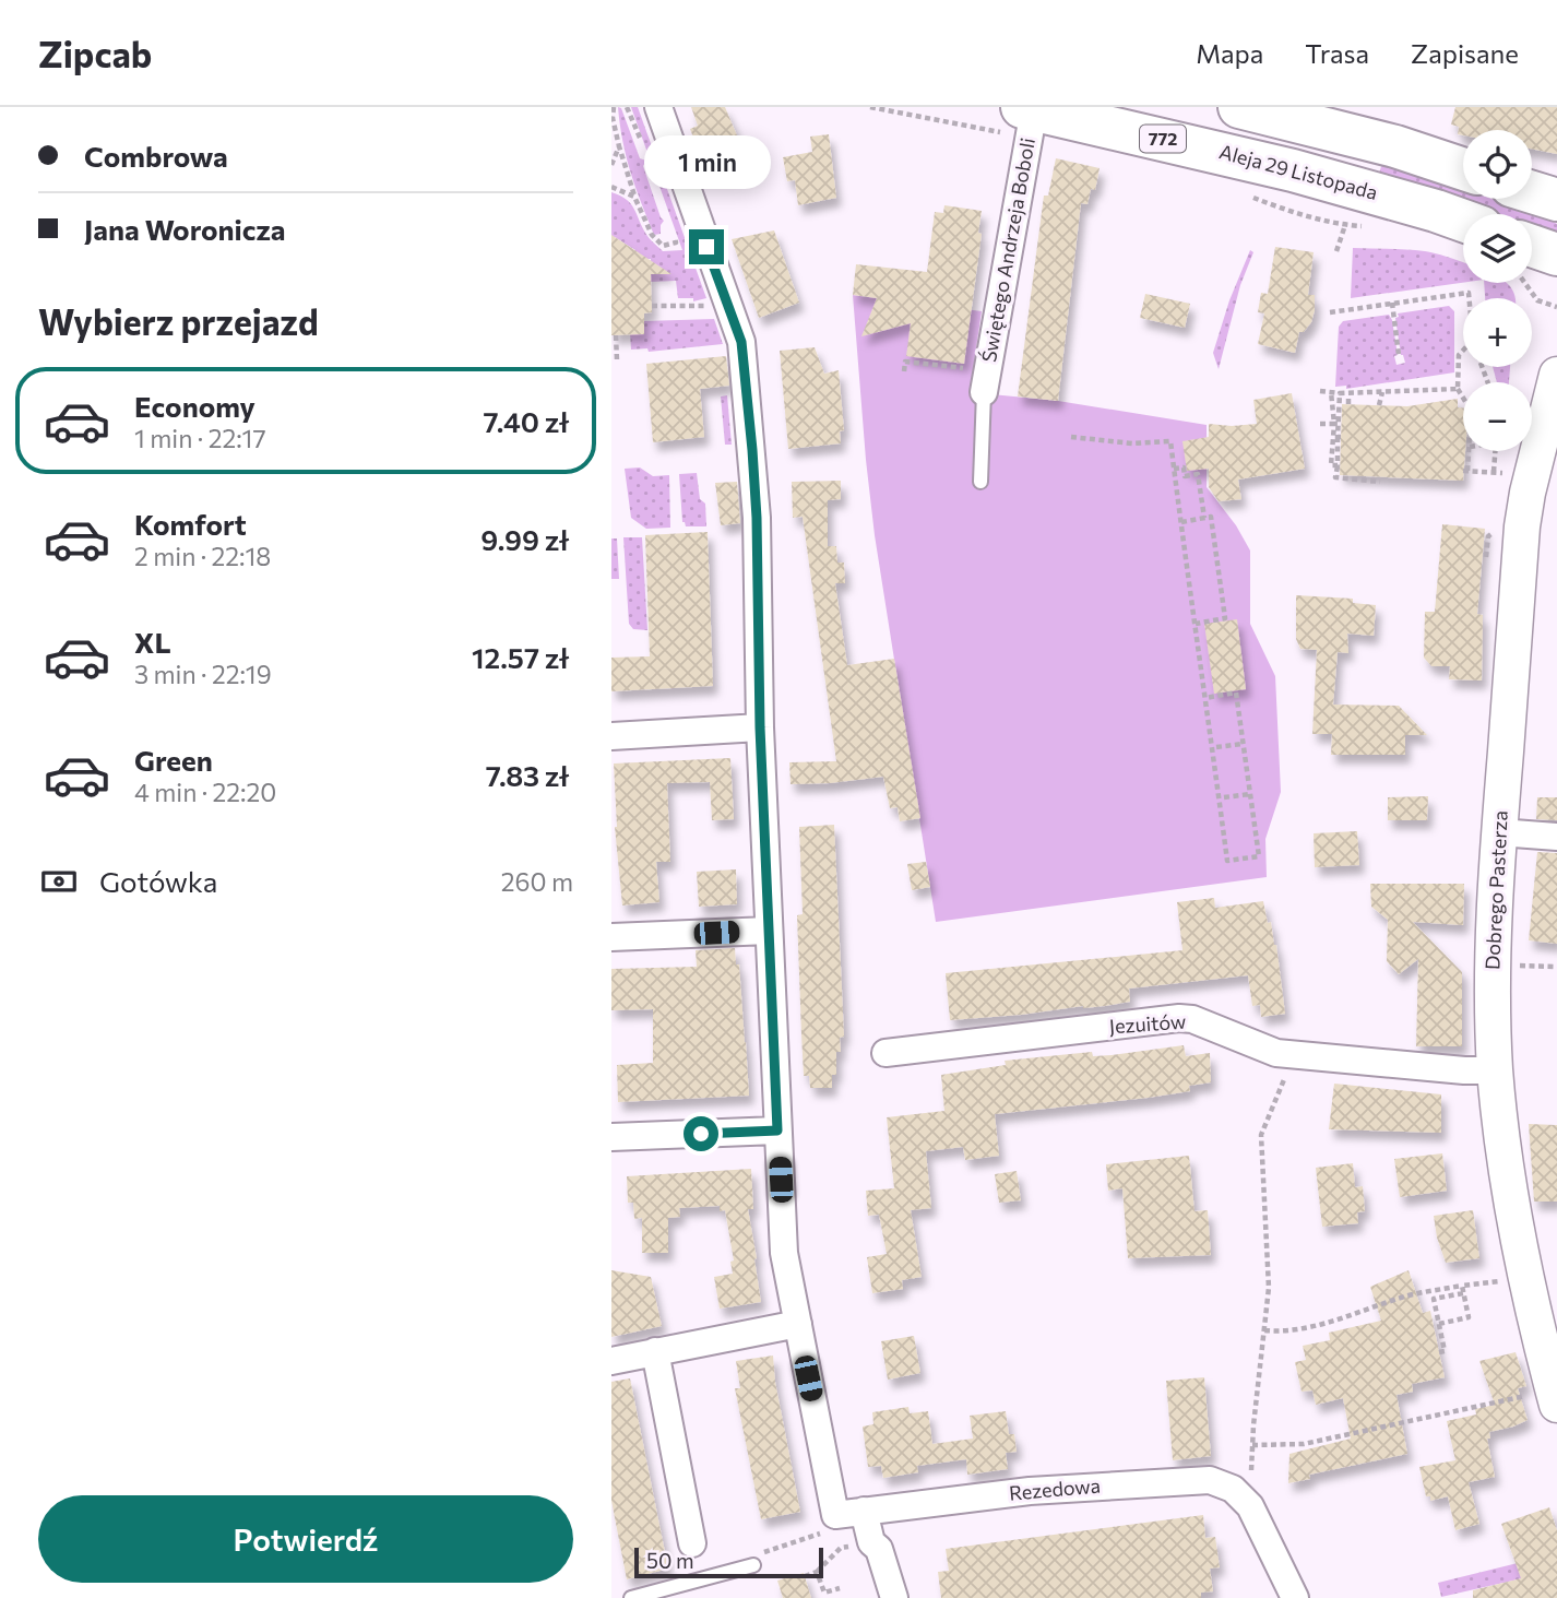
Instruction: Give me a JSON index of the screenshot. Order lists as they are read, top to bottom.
{
  "streets": {
    "main road": ["772", "Aleja 29 Listopada"],
    "street": [
      "Świętego Andrzeja Boboli",
      "Dobrego Pasterza",
      "Jezuitów",
      "Rezedowa"
    ]
  },
  "crossings": [
    ["Aleja 29 Listopada", "Świętego Andrzeja Boboli"],
    ["Dobrego Pasterza", "Jezuitów"]
  ],
  "scale_bar": "50 m",
  "page": {
    "header": "Zipcab",
    "nav": ["Mapa", "Trasa", "Zapisane"],
    "banner": ["Combrowa", "Jana Woronicza"],
    "map_buttons": ["+", "−"],
    "bubble": "1 min",
    "heading": "Wybierz przejazd",
    "list": [
      {
        "name": "Economy",
        "note": "1 min · 22:17",
        "value": "7.40 zł"
      },
      {
        "name": "Komfort",
        "note": "2 min · 22:18",
        "value": "9.99 zł"
      },
      {
        "name": "XL",
        "note": "3 min · 22:19",
        "value": "12.57 zł"
      },
      {
        "name": "Green",
        "note": "4 min · 22:20",
        "value": "7.83 zł"
      }
    ],
    "pay": ["Gotówka", "260 m"],
    "buttons": "Potwierdź",
    "scale": "50 m"
  }
}
